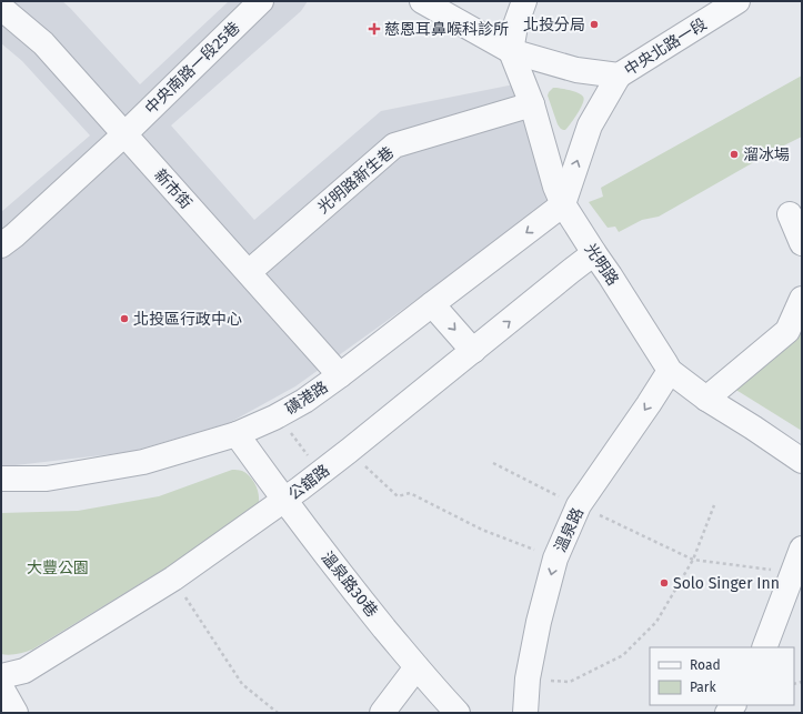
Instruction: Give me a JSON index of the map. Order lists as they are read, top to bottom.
{
  "streets": {
    "street": [
      "中央北路一段",
      "中央南路一段25巷",
      "光明路新生巷",
      "新市街",
      "光明路",
      "磺港路",
      "公舘路",
      "溫泉路",
      "溫泉路30巷"
    ]
  },
  "crossings": [
    ["中央北路一段", "光明路"],
    ["中央南路一段25巷", "新市街"],
    ["光明路新生巷", "新市街"],
    ["光明路新生巷", "光明路"],
    ["新市街", "磺港路"],
    ["光明路", "磺港路"],
    ["光明路", "公舘路"],
    ["光明路", "溫泉路"],
    ["磺港路", "溫泉路30巷"],
    ["公舘路", "溫泉路30巷"]
  ],
  "one_way": ["溫泉路"],
  "parks": ["大豐公園"],
  "places": {
    "other": [
      "北投分局",
      "溜冰場",
      "北投區行政中心",
      "Solo Singer Inn"
    ],
    "health": ["慈恩耳鼻喉科診所"]
  },
  "legend": ["Road", "Park"]
}
